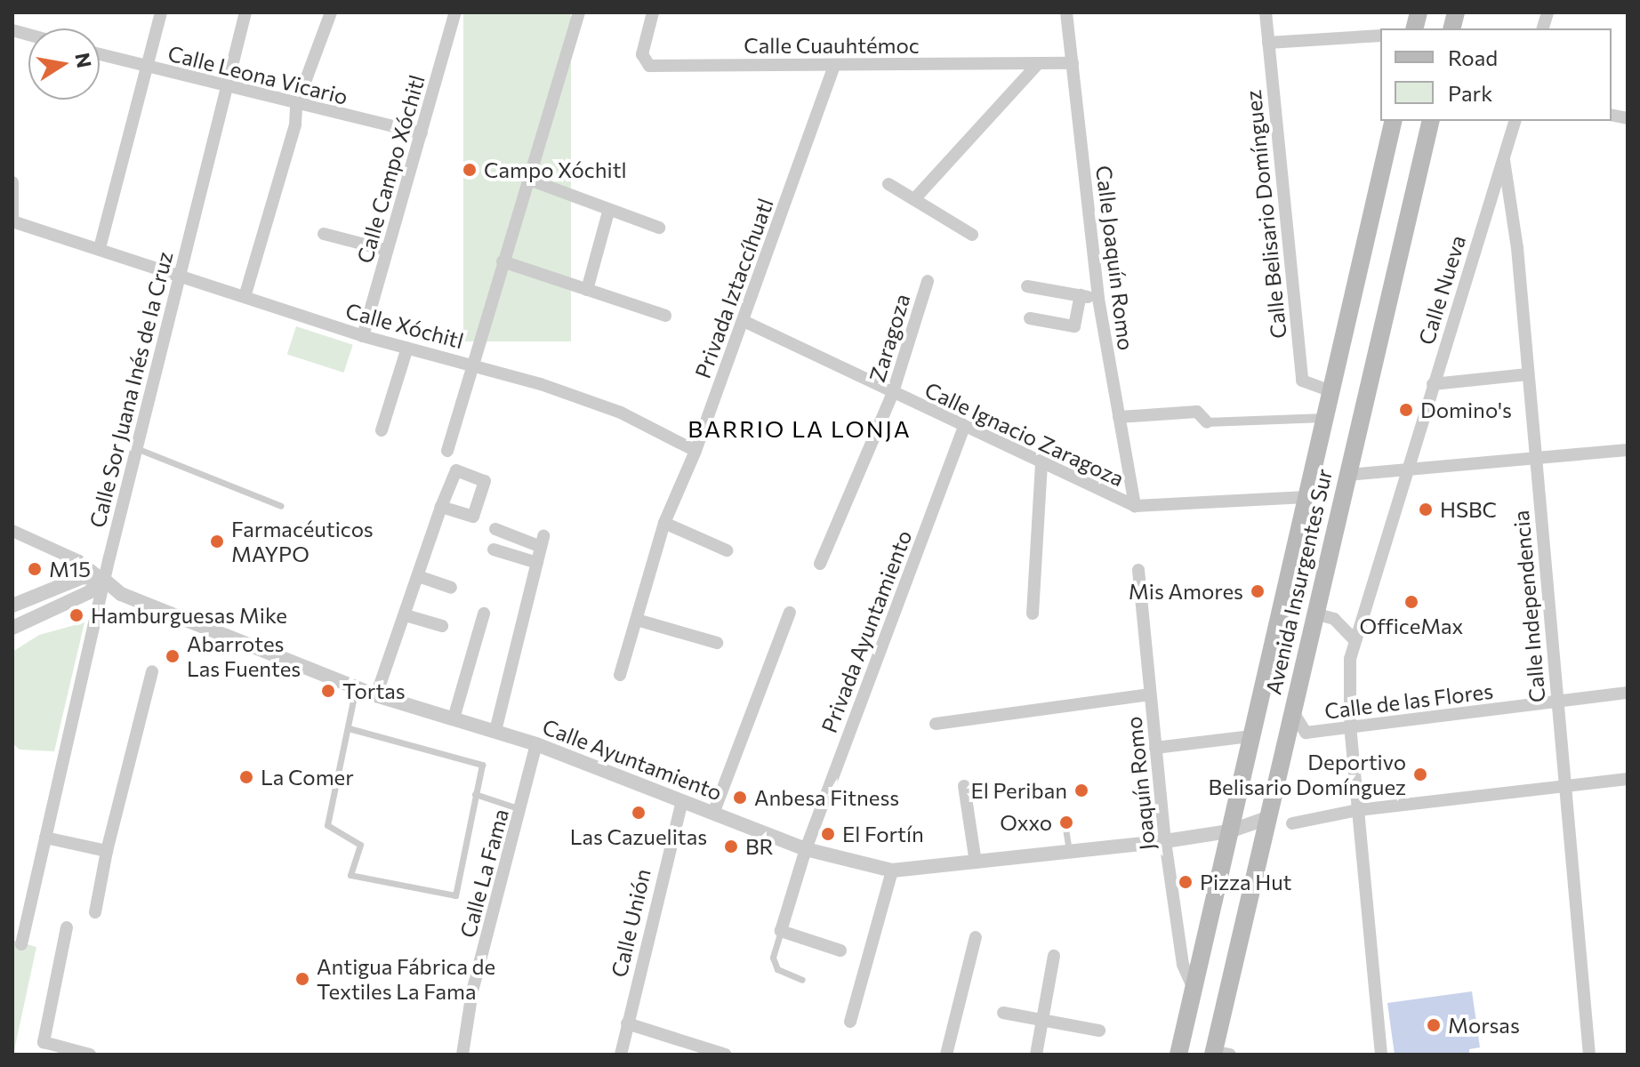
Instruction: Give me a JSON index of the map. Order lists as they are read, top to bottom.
{
  "streets": {
    "main road": ["Avenida Insurgentes Sur"],
    "street": [
      "Calle Cuauhtémoc",
      "Calle Leona Vicario",
      "Calle Campo Xóchitl",
      "Calle Belisario Domínguez",
      "Calle Joaquín Romo",
      "Privada Iztaccíhuatl",
      "Calle Nueva",
      "Calle Xóchitl",
      "Zaragoza",
      "Calle Sor Juana Inés de la Cruz",
      "Calle Ignacio Zaragoza",
      "Calle Independencia",
      "Privada Ayuntamiento",
      "Calle de las Flores",
      "Calle Ayuntamiento",
      "Joaquín Romo",
      "Calle La Fama",
      "Calle Unión"
    ]
  },
  "crossings": [
    ["Calle Cuauhtémoc", "Calle Joaquín Romo"],
    ["Calle Cuauhtémoc", "Privada Iztaccíhuatl"],
    ["Calle Leona Vicario", "Calle Campo Xóchitl"],
    ["Calle Leona Vicario", "Calle Sor Juana Inés de la Cruz"],
    ["Calle Campo Xóchitl", "Calle Xóchitl"],
    ["Calle Belisario Domínguez", "Avenida Insurgentes Sur"],
    ["Calle Joaquín Romo", "Calle Ignacio Zaragoza"],
    ["Privada Iztaccíhuatl", "Calle Xóchitl"],
    ["Privada Iztaccíhuatl", "Calle Ignacio Zaragoza"],
    ["Calle Nueva", "Calle Independencia"],
    ["Calle Xóchitl", "Calle Sor Juana Inés de la Cruz"],
    ["Zaragoza", "Calle Ignacio Zaragoza"],
    ["Calle Sor Juana Inés de la Cruz", "Calle Ayuntamiento"],
    ["Calle Ignacio Zaragoza", "Avenida Insurgentes Sur"],
    ["Calle Ignacio Zaragoza", "Privada Ayuntamiento"],
    ["Avenida Insurgentes Sur", "Calle de las Flores"],
    ["Avenida Insurgentes Sur", "Calle Ayuntamiento"],
    ["Avenida Insurgentes Sur", "Joaquín Romo"],
    ["Calle Independencia", "Calle de las Flores"],
    ["Privada Ayuntamiento", "Calle Ayuntamiento"],
    ["Calle Ayuntamiento", "Joaquín Romo"],
    ["Calle Ayuntamiento", "Calle La Fama"],
    ["Calle Ayuntamiento", "Calle Unión"]
  ],
  "districts": ["BARRIO LA LONJA"],
  "places": [
    "Campo Xóchitl",
    "Domino's",
    "HSBC",
    "Farmacéuticos MAYPO",
    "M15",
    "Mis Amores",
    "OfficeMax",
    "Hamburguesas Mike",
    "Abarrotes Las Fuentes",
    "Tortas",
    "Deportivo Belisario Domínguez",
    "La Comer",
    "El Periban",
    "Anbesa Fitness",
    "Las Cazuelitas",
    "Oxxo",
    "El Fortín",
    "BR",
    "Pizza Hut",
    "Antigua Fábrica de Textiles La Fama",
    "Morsas"
  ],
  "legend": ["Road", "Park"],
  "north": "right"
}
